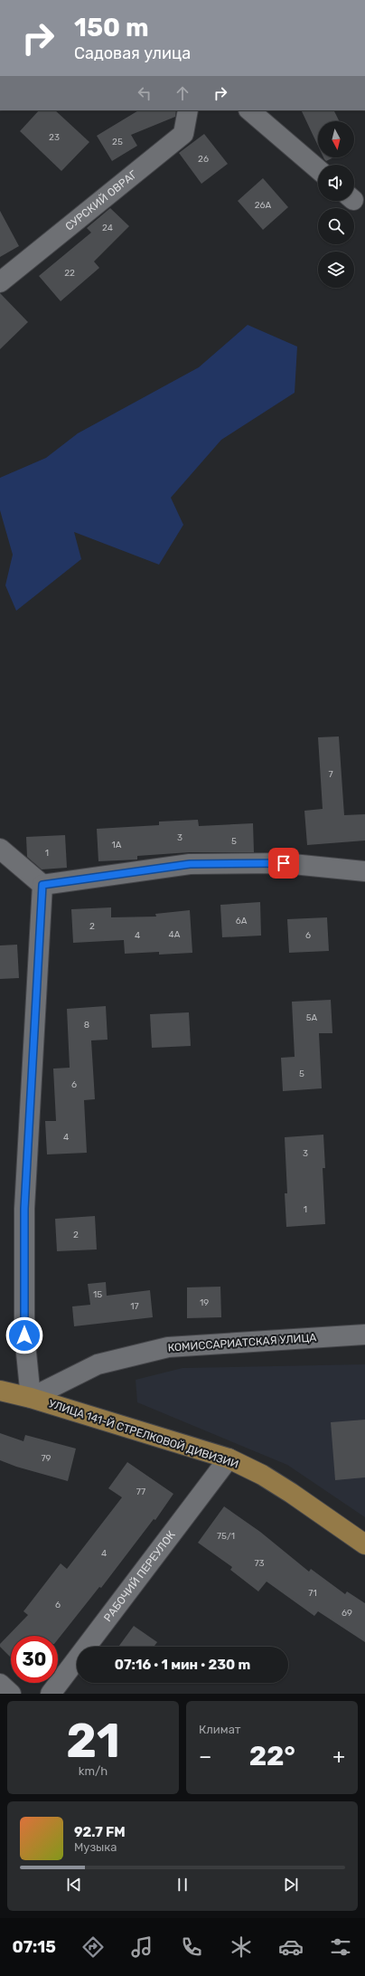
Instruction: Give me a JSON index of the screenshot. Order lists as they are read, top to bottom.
{
  "streets": {
    "main road": ["УЛИЦА 141-Й СТРЕЛКОВОЙ ДИВИЗИИ"],
    "street": ["СУРСКИЙ ОВРАГ", "КОМИССАРИАТСКАЯ УЛИЦА", "РАБОЧИЙ ПЕРЕУЛОК"]
  },
  "crossings": [
    ["КОМИССАРИАТСКАЯ УЛИЦА", "УЛИЦА 141-Й СТРЕЛКОВОЙ ДИВИЗИИ"],
    ["УЛИЦА 141-Й СТРЕЛКОВОЙ ДИВИЗИИ", "РАБОЧИЙ ПЕРЕУЛОК"]
  ],
  "house_numbers": [
    "23",
    "25",
    "26",
    "26А",
    "24",
    "22",
    "7",
    "3",
    "5",
    "1А",
    "1",
    "6А",
    "2",
    "4А",
    "4",
    "6",
    "5А",
    "8",
    "5",
    "6",
    "4",
    "3",
    "1",
    "2",
    "15",
    "19",
    "17",
    "79",
    "77",
    "75/1",
    "4",
    "73",
    "71",
    "6",
    "69"
  ],
  "north": "bottom",
  "page": {
    "turn": ["150 m", "Садовая улица"],
    "limit": "30",
    "trip": "07:16 · 1 мин · 230 m",
    "tile": [
      ["21", "km/h"],
      "Климат"
    ],
    "heat": ["−", "22°", "+"],
    "song": ["92.7 FM", "Музыка"],
    "tabs": "07:15"
  }
}
